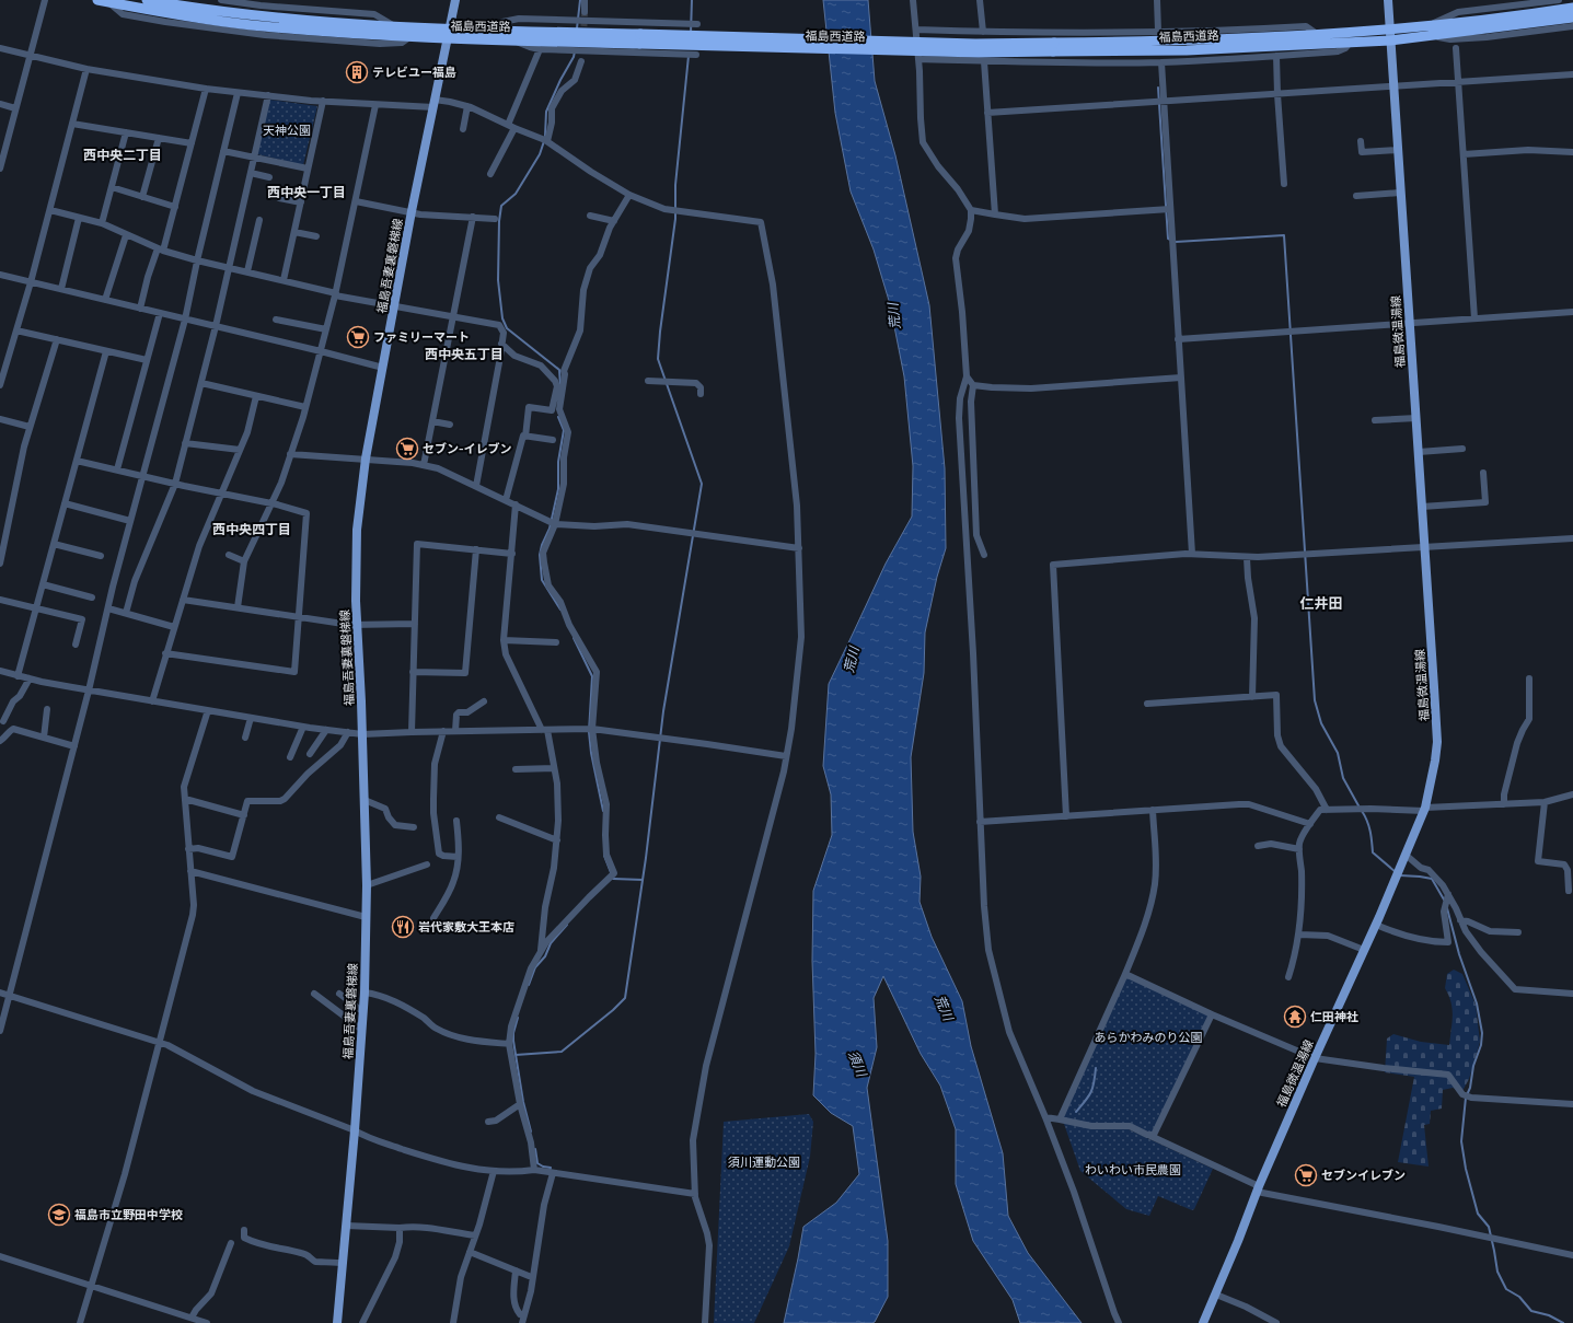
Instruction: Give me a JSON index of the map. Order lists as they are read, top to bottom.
{
  "streets": {
    "highway": ["福島西道路"],
    "main road": ["福島吾妻裏磐梯線", "福島微温湯線"]
  },
  "crossings": [
    ["福島西道路", "福島吾妻裏磐梯線"],
    ["福島西道路", "福島微温湯線"]
  ],
  "districts": [
    "西中央二丁目",
    "西中央一丁目",
    "西中央五丁目",
    "西中央四丁目",
    "仁井田"
  ],
  "water": ["荒川", "須川"],
  "parks": [
    "天神公園",
    "あらかわみのり公園",
    "須川運動公園",
    "わいわい市民農園"
  ],
  "places": {
    "building": ["テレビユー福島"],
    "supermarket": ["ファミリーマート", "セブン-イレブン", "セブンイレブン"],
    "restaurant": ["岩代家敷大王本店"],
    "temple": ["仁田神社"],
    "school or university": ["福島市立野田中学校"]
  }
}
